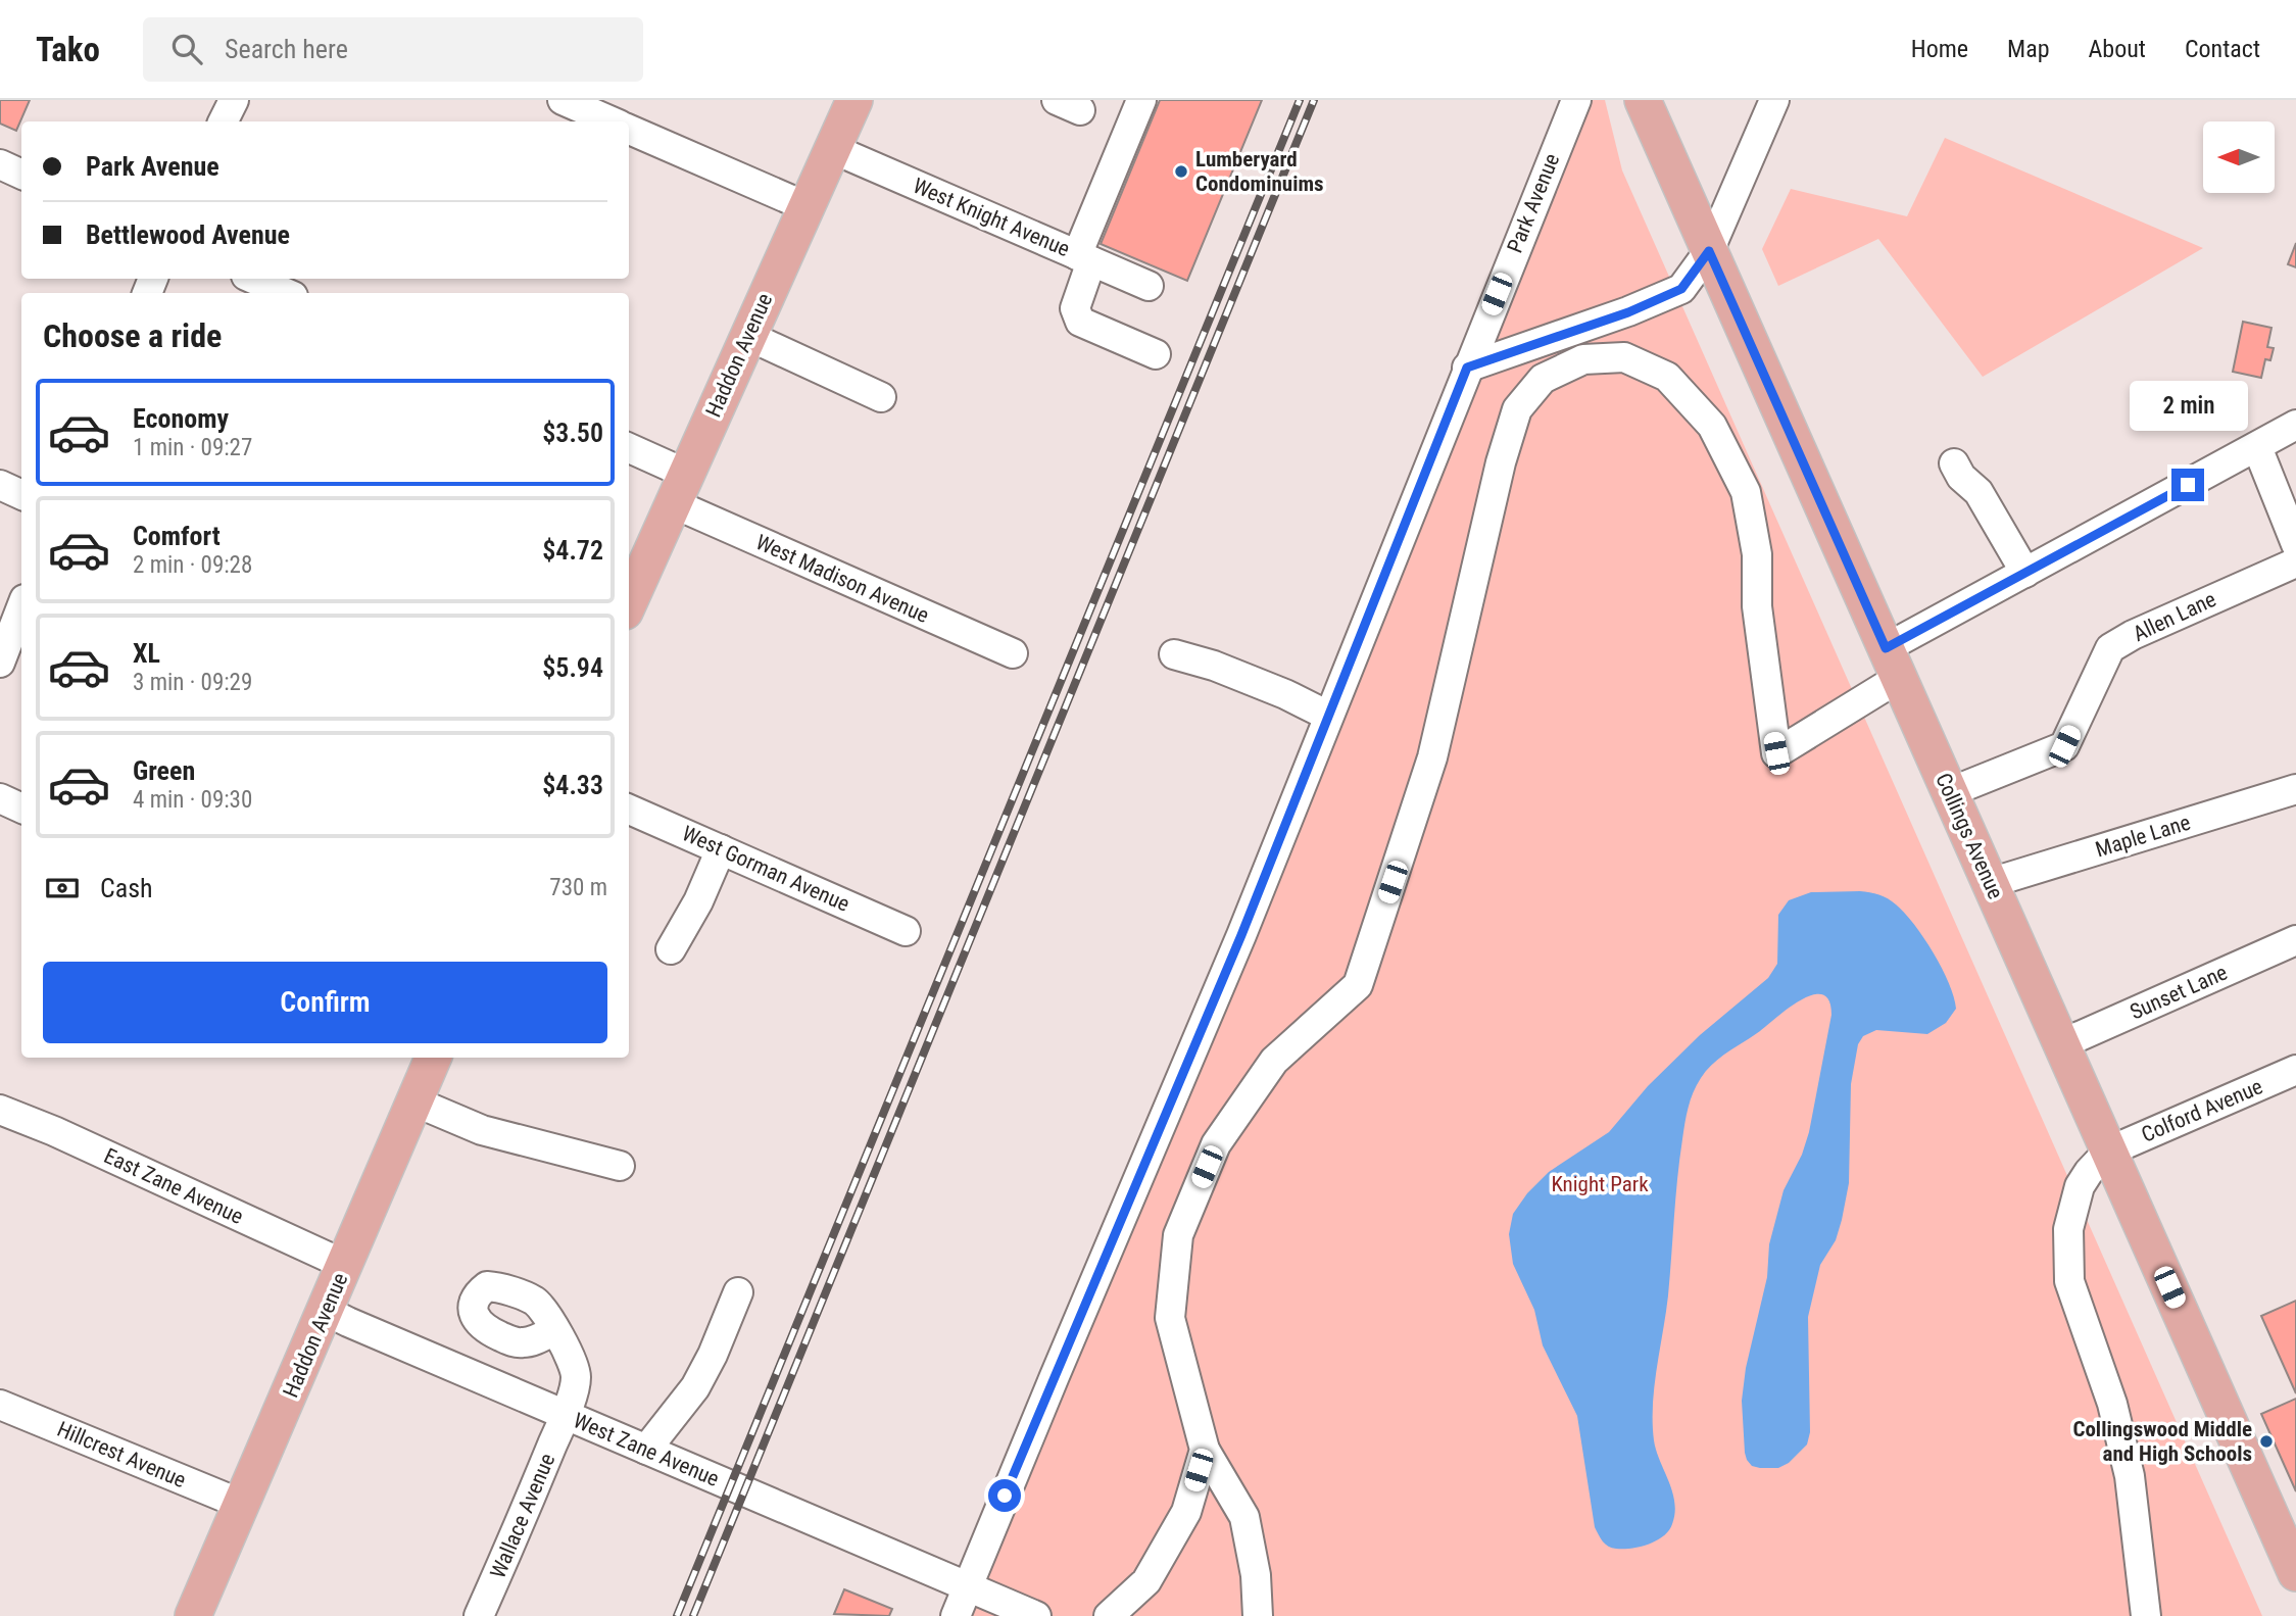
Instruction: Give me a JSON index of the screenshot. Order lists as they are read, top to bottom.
{
  "streets": {
    "main road": ["Haddon Avenue", "Collings Avenue"],
    "street": [
      "Park Avenue",
      "West Knight Avenue",
      "West Madison Avenue",
      "Allen Lane",
      "Maple Lane",
      "West Gorman Avenue",
      "Sunset Lane",
      "Colford Avenue",
      "East Zane Avenue",
      "West Zane Avenue",
      "Hillcrest Avenue",
      "Wallace Avenue"
    ]
  },
  "crossings": [
    ["Park Avenue", "West Zane Avenue"],
    ["West Knight Avenue", "Haddon Avenue"],
    ["Haddon Avenue", "West Madison Avenue"],
    ["Haddon Avenue", "East Zane Avenue"],
    ["Haddon Avenue", "West Zane Avenue"],
    ["Haddon Avenue", "Hillcrest Avenue"],
    ["Allen Lane", "Collings Avenue"],
    ["Collings Avenue", "Maple Lane"],
    ["Collings Avenue", "Sunset Lane"],
    ["Collings Avenue", "Colford Avenue"],
    ["West Zane Avenue", "Wallace Avenue"]
  ],
  "parks": ["Knight Park"],
  "places": ["Lumberyard Condominuims", "Collingswood Middle and High Schools"],
  "north": "left",
  "page": {
    "header": "Tako",
    "search": "Search here",
    "nav": [
      "Home",
      "Map",
      "About",
      "Contact"
    ],
    "banner": ["Park Avenue", "Bettlewood Avenue"],
    "heading": "Choose a ride",
    "list": [
      {
        "name": "Economy",
        "note": "1 min · 09:27",
        "value": "$3.50"
      },
      {
        "name": "Comfort",
        "note": "2 min · 09:28",
        "value": "$4.72"
      },
      {
        "name": "XL",
        "note": "3 min · 09:29",
        "value": "$5.94"
      },
      {
        "name": "Green",
        "note": "4 min · 09:30",
        "value": "$4.33"
      }
    ],
    "bubble": "2 min",
    "pay": ["Cash", "730 m"],
    "buttons": "Confirm"
  }
}
